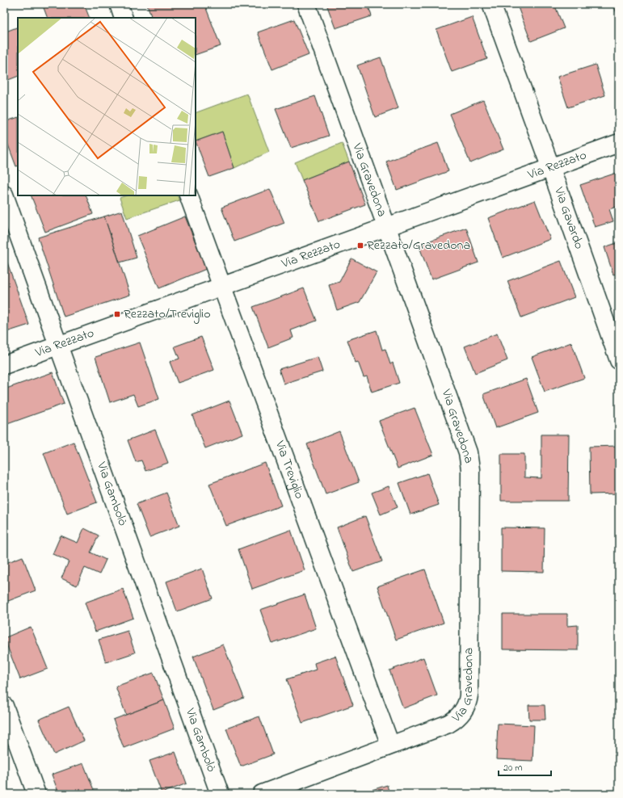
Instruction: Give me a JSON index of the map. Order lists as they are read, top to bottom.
{
  "streets": {
    "street": [
      "Via Rezzato",
      "Via Gravedona",
      "Via Gavardo",
      "Via Treviglio",
      "Via Gambolò"
    ]
  },
  "crossings": [
    ["Via Rezzato", "Via Gravedona"],
    ["Via Rezzato", "Via Gavardo"],
    ["Via Rezzato", "Via Treviglio"],
    ["Via Rezzato", "Via Gambolò"],
    ["Via Gravedona", "Via Treviglio"]
  ],
  "places": {
    "transit": ["Rezzato/Gravedona", "Rezzato/Treviglio"]
  },
  "scale_bar": "20 m"
}
